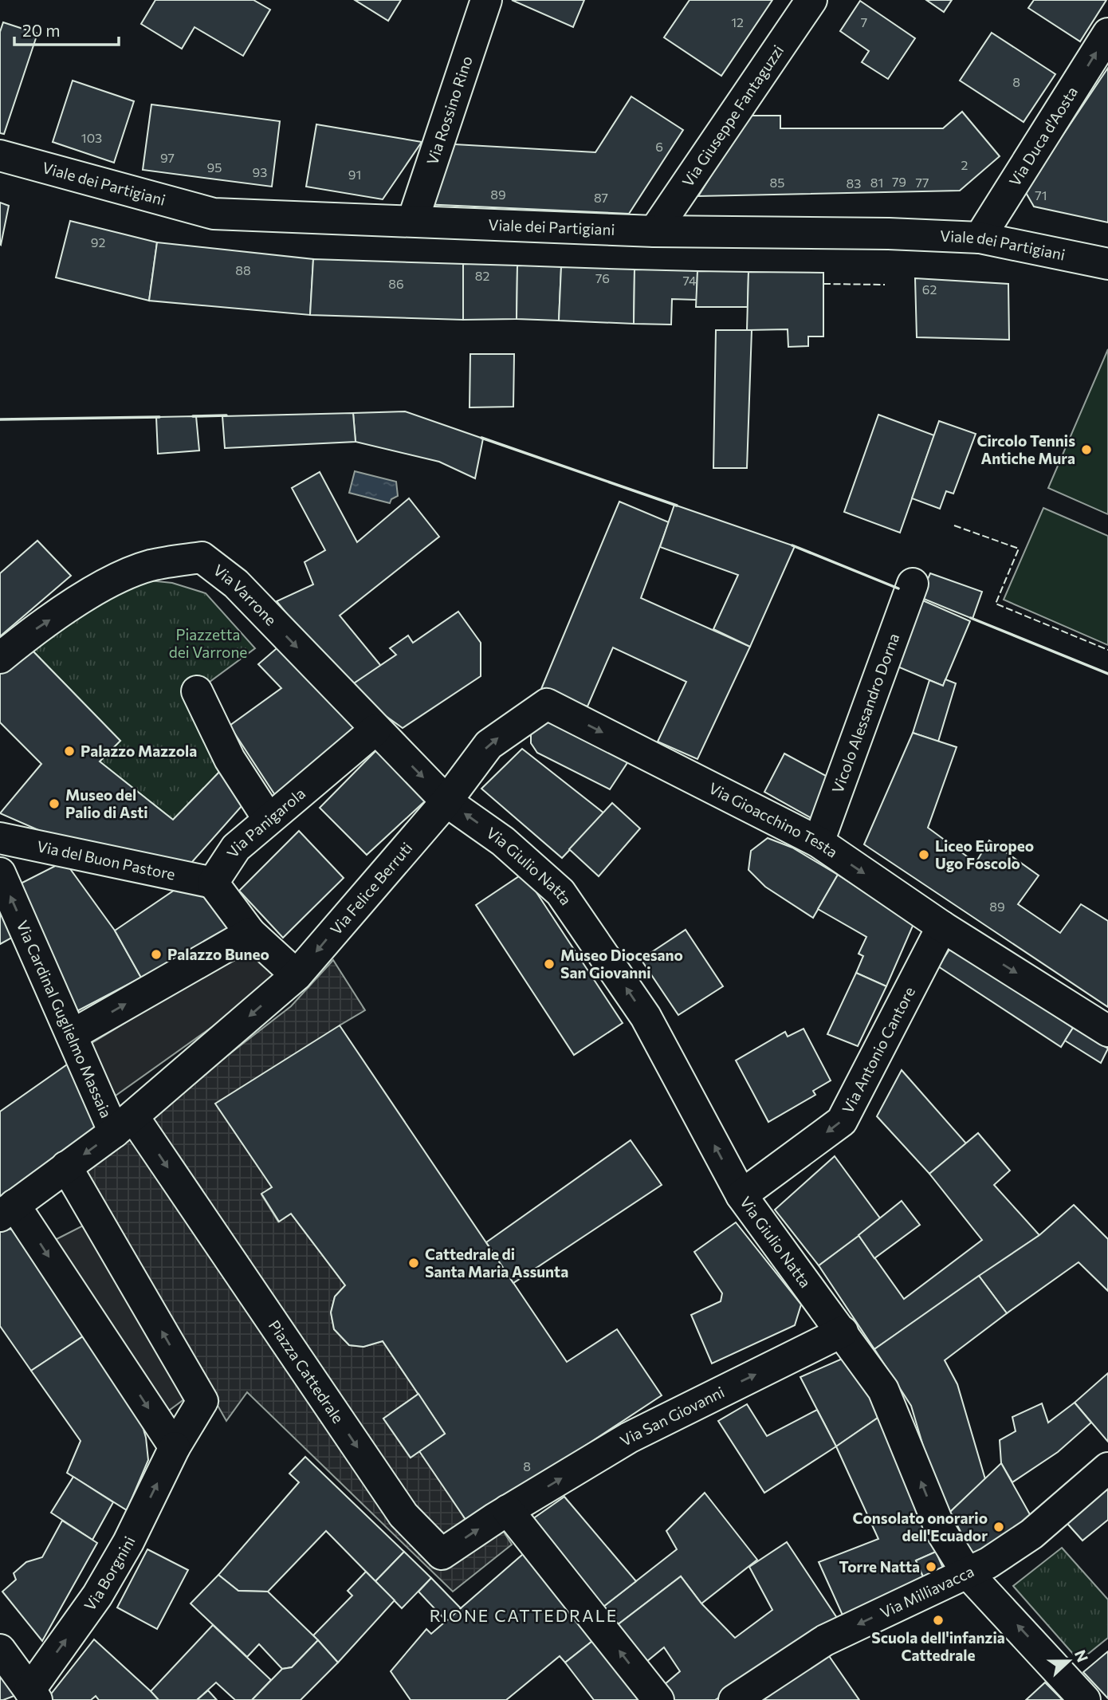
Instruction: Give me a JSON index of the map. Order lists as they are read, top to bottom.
{
  "streets": {
    "street": [
      "Via Rossino Rino",
      "Via Giuseppe Fantaguzzi",
      "Via Duca d'Aosta",
      "Viale dei Partigiani",
      "Via Varrone",
      "Vicolo Alessandro Dorna",
      "Via Gioacchino Testa",
      "Via Panigarola",
      "Via del Buon Pastore",
      "Via Giulio Natta",
      "Via Felice Berruti",
      "Via Cardinal Guglielmo Massaia",
      "Via Antonio Cantore",
      "Piazza Cattedrale",
      "Via San Giovanni",
      "Via Borgnini",
      "Via Milliavacca"
    ]
  },
  "crossings": [
    ["Via Rossino Rino", "Viale dei Partigiani"],
    ["Via Giuseppe Fantaguzzi", "Viale dei Partigiani"],
    ["Via Duca d'Aosta", "Viale dei Partigiani"],
    ["Via Varrone", "Via Gioacchino Testa"],
    ["Via Varrone", "Via Panigarola"],
    ["Via Varrone", "Via Giulio Natta"],
    ["Via Varrone", "Via Felice Berruti"],
    ["Vicolo Alessandro Dorna", "Via Gioacchino Testa"],
    ["Via Gioacchino Testa", "Via Giulio Natta"],
    ["Via Gioacchino Testa", "Via Felice Berruti"],
    ["Via Gioacchino Testa", "Via Antonio Cantore"],
    ["Via Panigarola", "Via del Buon Pastore"],
    ["Via Giulio Natta", "Via Felice Berruti"],
    ["Via Giulio Natta", "Via Antonio Cantore"],
    ["Via Giulio Natta", "Via San Giovanni"],
    ["Via Giulio Natta", "Via Milliavacca"],
    ["Via Cardinal Guglielmo Massaia", "Piazza Cattedrale"],
    ["Piazza Cattedrale", "Via San Giovanni"]
  ],
  "one_way": [
    "Via Duca d'Aosta",
    "Via Varrone",
    "Via Gioacchino Testa",
    "Via Giulio Natta",
    "Via Felice Berruti",
    "Via Antonio Cantore",
    "Via San Giovanni",
    "Via Borgnini",
    "Via Milliavacca"
  ],
  "districts": ["RIONE CATTEDRALE"],
  "parks": ["Piazzetta dei Varrone"],
  "places": [
    "Circolo Tennis Antiche Mura",
    "Palazzo Mazzola",
    "Museo del Palio di Asti",
    "Liceo Europeo Ugo Foscolo",
    "Palazzo Buneo",
    "Museo Diocesano San Giovanni",
    "Cattedrale di Santa Maria Assunta",
    "Consolato onorario dell'Ecuador",
    "Torre Natta",
    "Scuola dell'infanzia Cattedrale"
  ],
  "house_numbers": [
    "12",
    "7",
    "8",
    "103",
    "6",
    "97",
    "2",
    "95",
    "93",
    "91",
    "79",
    "85",
    "81",
    "77",
    "83",
    "89",
    "71",
    "87",
    "92",
    "88",
    "82",
    "76",
    "74",
    "86",
    "62",
    "89",
    "8"
  ],
  "scale_bar": "20 m",
  "north": "right"
}
